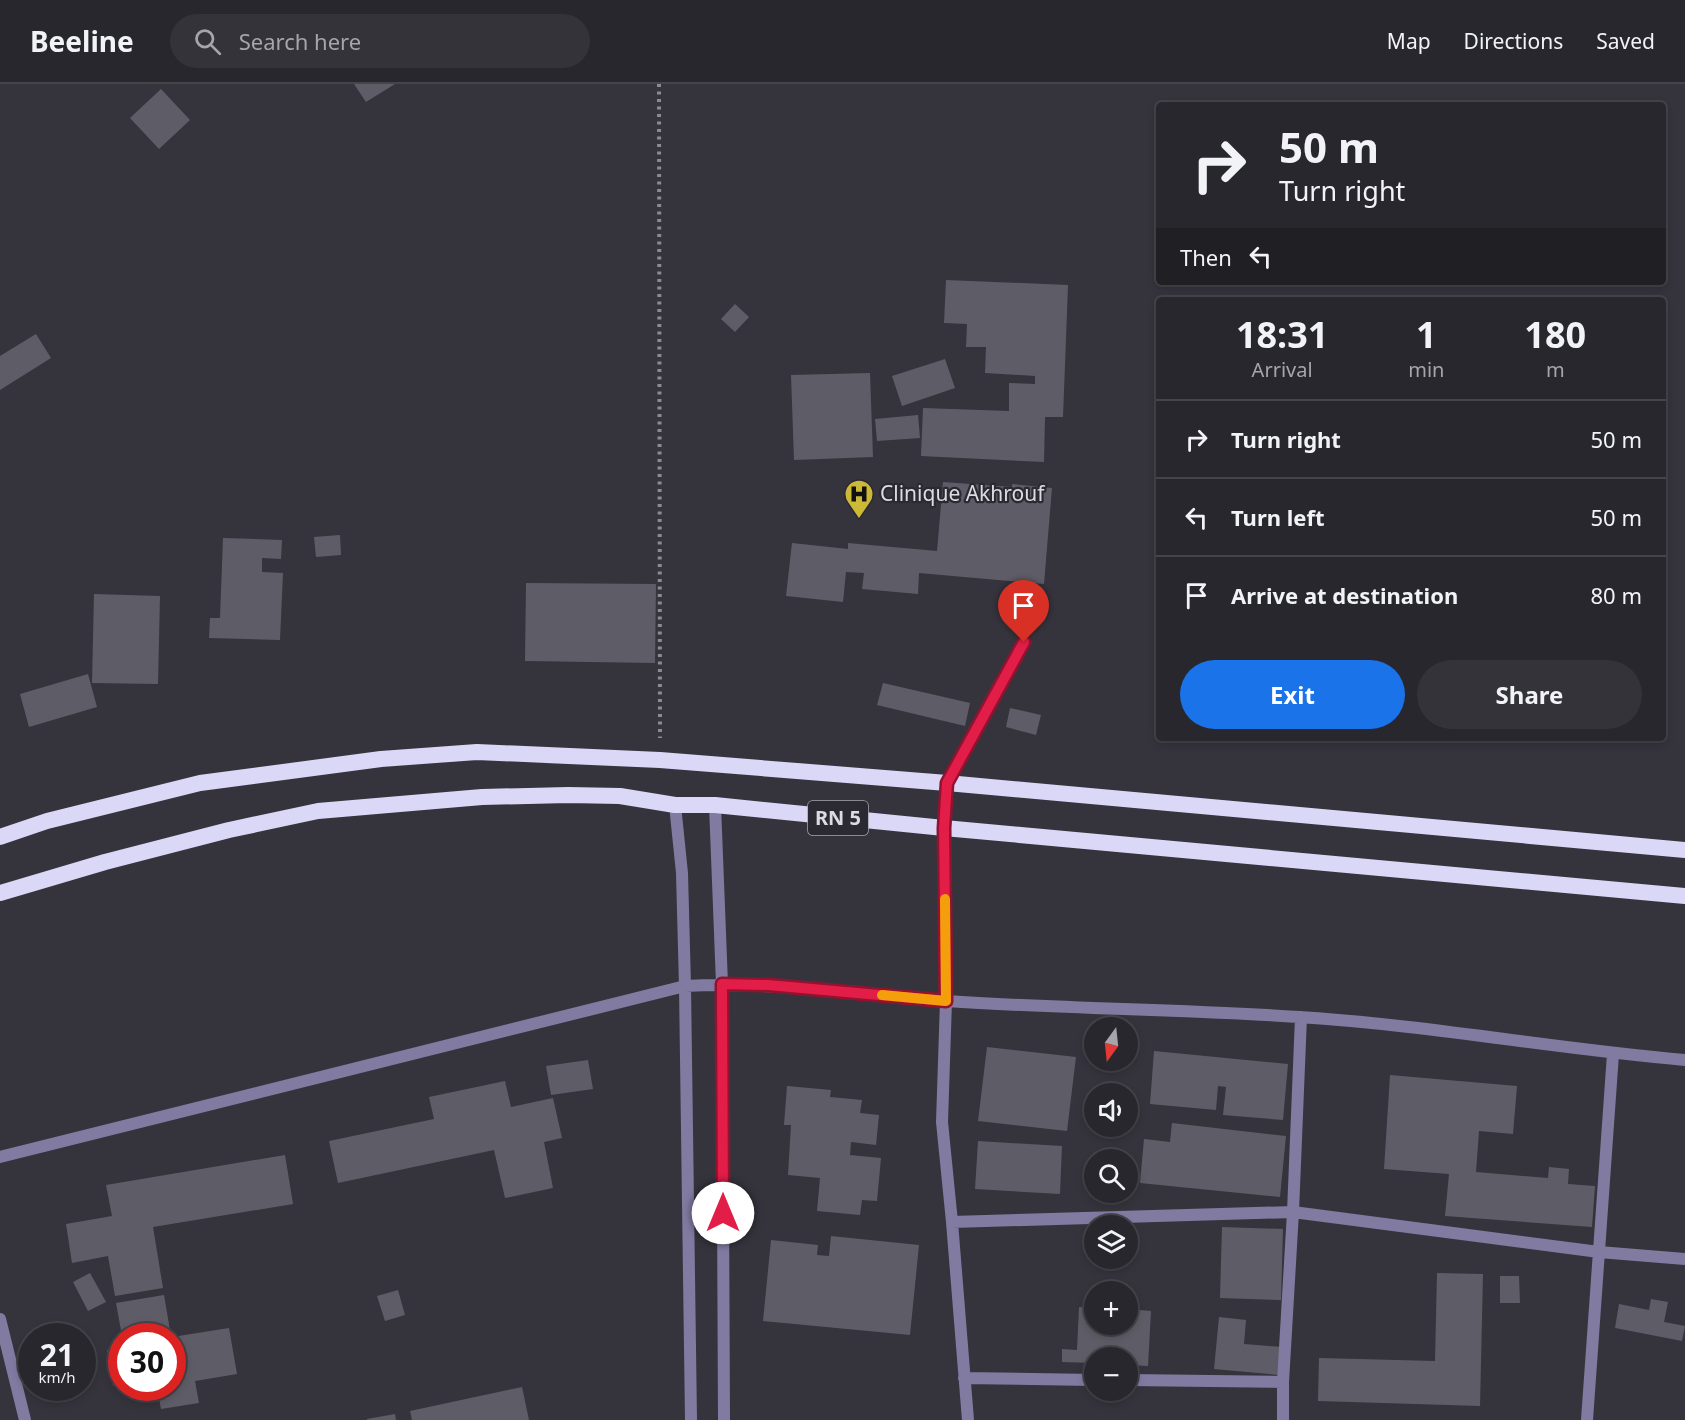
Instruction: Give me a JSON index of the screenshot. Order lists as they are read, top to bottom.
{
  "streets": {
    "highway": ["RN 5"]
  },
  "places": {
    "hospital": ["Clinique Akhrouf"]
  },
  "north": "bottom",
  "page": {
    "header": "Beeline",
    "search": "Search here",
    "nav": ["Map", "Directions", "Saved"],
    "turn": ["50 m", "Turn right"],
    "then": "Then",
    "eta": [
      "18:31",
      "Arrival",
      "1",
      "min",
      "180",
      "m"
    ],
    "list": [
      {
        "name": "Turn right",
        "value": "50 m"
      },
      {
        "name": "Turn left",
        "value": "50 m"
      },
      {
        "name": "Arrive at destination",
        "value": "80 m"
      }
    ],
    "buttons": ["Exit", "Share"],
    "map_buttons": ["+", "−"],
    "speed": "21 km/h",
    "limit": "30"
  }
}
